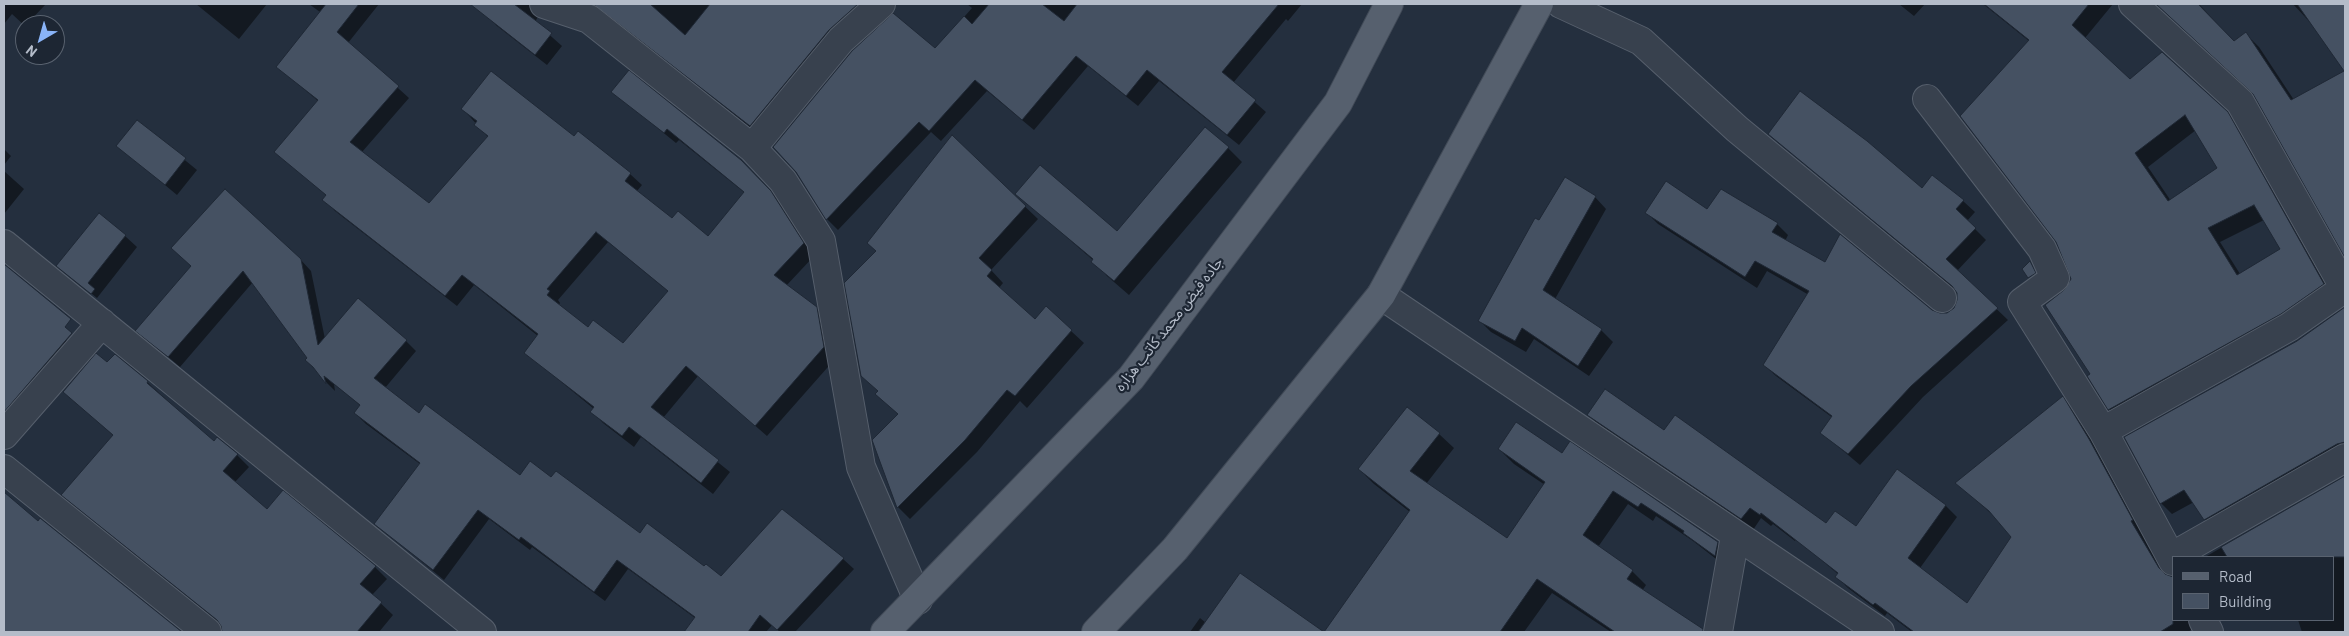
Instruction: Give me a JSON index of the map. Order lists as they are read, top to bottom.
{
  "streets": {
    "main road": ["جاده فیض محمد کاتب هزاره"]
  },
  "legend": ["Road", "Building"],
  "north": "bottom left"
}
